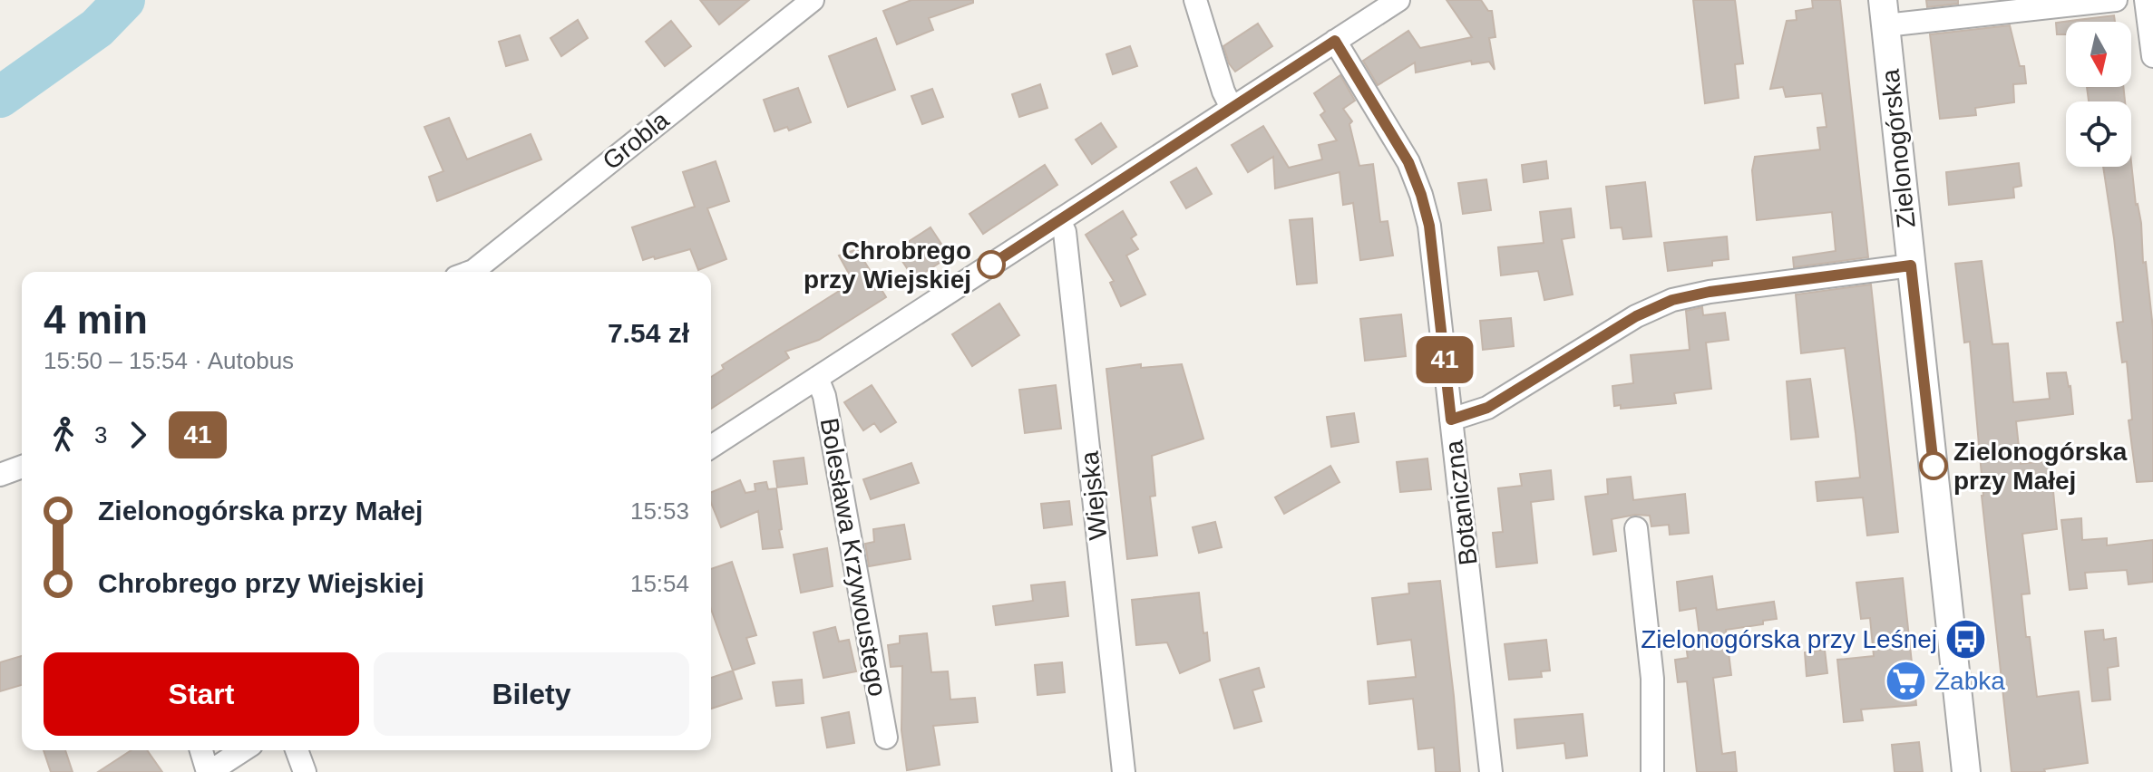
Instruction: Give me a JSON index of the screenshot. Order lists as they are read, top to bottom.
{
  "streets": {
    "street": [
      "Grobla",
      "Zielonogórska",
      "Wiejska",
      "Botaniczna",
      "Bolesława Krzywoustego"
    ]
  },
  "places": {
    "other": ["Chrobrego przy Wiejskiej", "Zielonogórska przy Małej"],
    "bus stop": ["Zielonogórska przy Leśnej"],
    "supermarket": ["Żabka"]
  },
  "lines": ["bus line 41"],
  "north": "bottom",
  "page": {
    "on_map": "41",
    "heading": ["4 min", "15:50 – 15:54 · Autobus", "7.54 zł"],
    "legs": ["3", "41"],
    "list": [
      {
        "name": "Zielonogórska przy Małej",
        "value": "15:53"
      },
      {
        "name": "Chrobrego przy Wiejskiej",
        "value": "15:54"
      }
    ],
    "buttons": ["Start", "Bilety"]
  }
}
